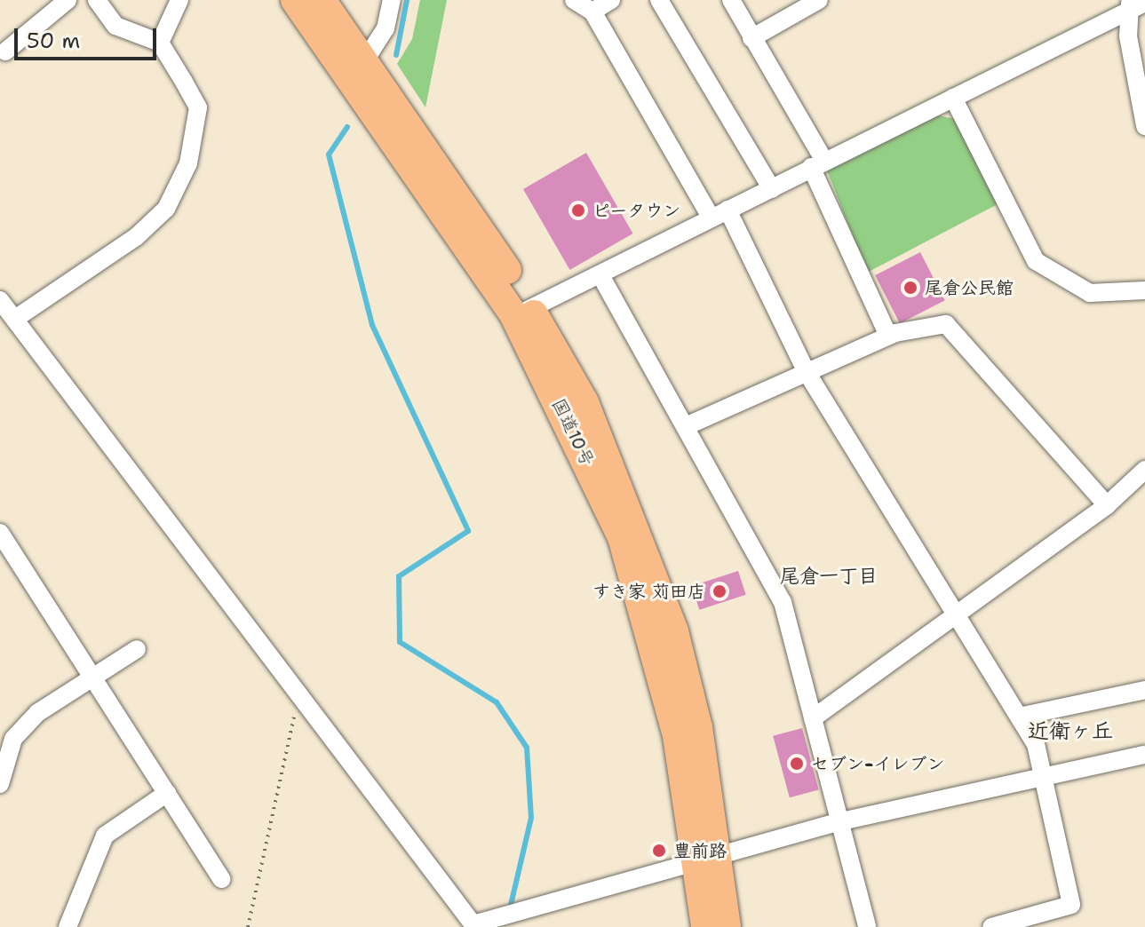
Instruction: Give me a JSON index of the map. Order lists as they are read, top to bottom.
{
  "streets": {
    "highway": ["国道10号"]
  },
  "districts": ["尾倉一丁目", "近衛ヶ丘"],
  "places": [
    "ピータウン",
    "尾倉公民館",
    "すき家 苅田店",
    "セブン-イレブン",
    "豊前路"
  ],
  "scale_bar": "50 m"
}
